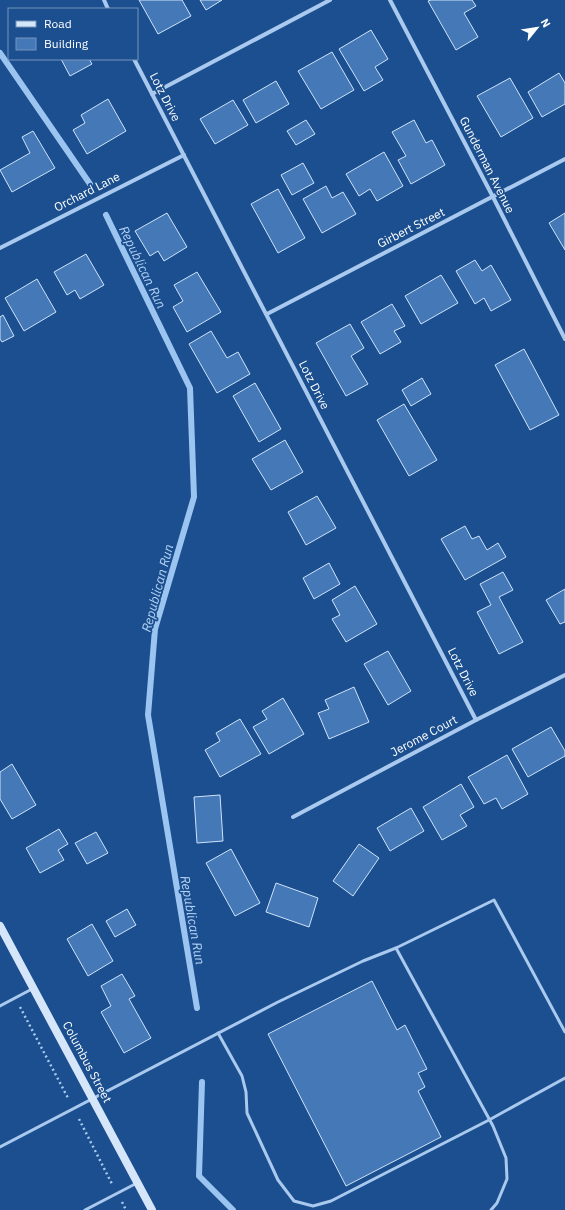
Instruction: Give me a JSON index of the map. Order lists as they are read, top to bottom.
{
  "streets": {
    "main road": ["Columbus Street"],
    "street": [
      "Lotz Drive",
      "Gunderman Avenue",
      "Orchard Lane",
      "Girbert Street",
      "Jerome Court"
    ]
  },
  "crossings": [
    ["Lotz Drive", "Orchard Lane"],
    ["Lotz Drive", "Girbert Street"],
    ["Lotz Drive", "Jerome Court"],
    ["Gunderman Avenue", "Girbert Street"]
  ],
  "water": ["Republican Run"],
  "legend": ["Road", "Building"],
  "north": "top right"
}
